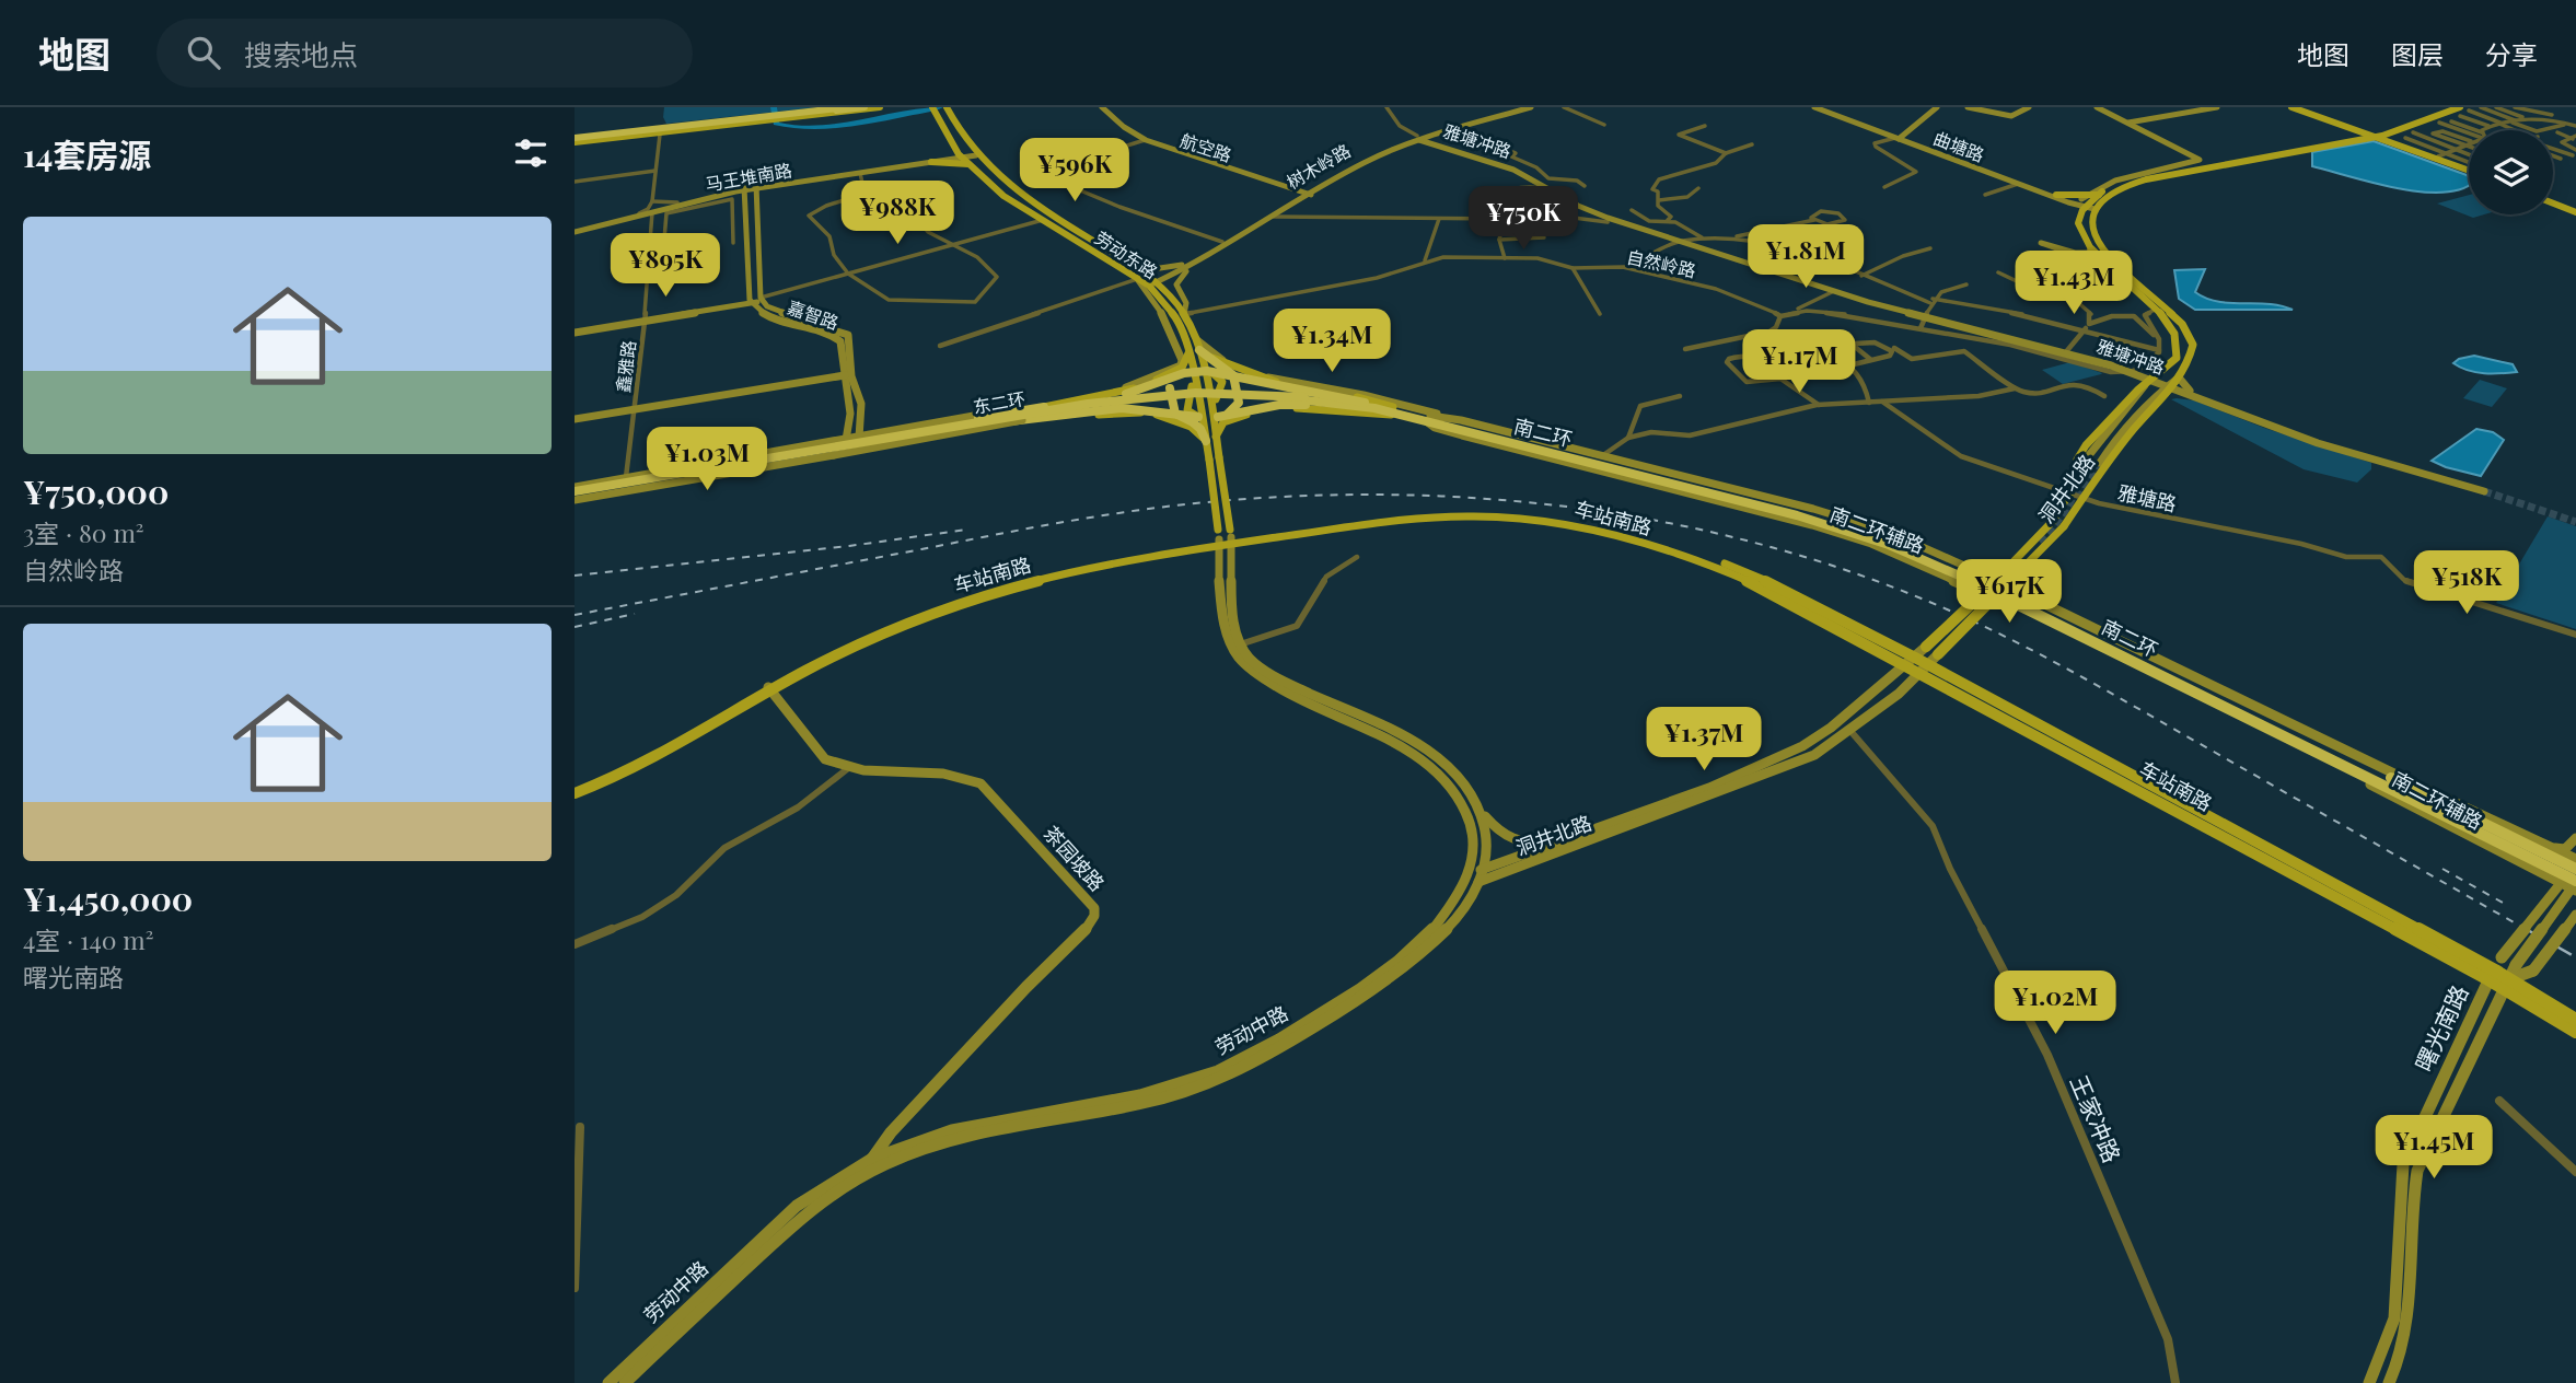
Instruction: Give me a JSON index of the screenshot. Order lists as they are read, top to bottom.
{
  "streets": {
    "highway": ["东二环", "南二环"],
    "main road": [
      "雅塘冲路",
      "曲塘路",
      "航空路",
      "树木岭路",
      "马王堆南路",
      "劳动东路",
      "嘉智路",
      "洞井北路",
      "车站南路",
      "南二环辅路",
      "茶园坡路",
      "曙光南路",
      "劳动中路"
    ],
    "street": [
      "自然岭路",
      "鑫雅路",
      "雅塘路",
      "王家冲路"
    ]
  },
  "crossings": [
    ["雅塘冲路", "树木岭路"],
    ["雅塘冲路", "洞井北路"],
    ["曲塘路", "洞井北路"],
    ["航空路", "树木岭路"],
    ["树木岭路", "劳动东路"],
    ["马王堆南路", "劳动东路"],
    ["马王堆南路", "鑫雅路"],
    ["劳动东路", "自然岭路"],
    ["嘉智路", "东二环"],
    ["东二环", "南二环"],
    ["东二环", "南二环辅路"],
    ["南二环", "南二环辅路"],
    ["洞井北路", "雅塘路"],
    ["洞井北路", "车站南路"],
    ["洞井北路", "劳动中路"],
    ["洞井北路", "王家冲路"],
    ["车站南路", "曙光南路"],
    ["南二环辅路", "曙光南路"],
    ["茶园坡路", "劳动中路"]
  ],
  "page": {
    "header": "地图",
    "search": "搜索地点",
    "nav": ["地图", "图层", "分享"],
    "heading": "14套房源",
    "price": [
      "¥596K",
      "¥988K",
      "¥750K",
      "¥1.81M",
      "¥895K",
      "¥1.43M",
      "¥1.34M",
      "¥1.17M",
      "¥1.03M",
      "¥518K",
      "¥617K",
      "¥1.37M",
      "¥1.02M",
      "¥1.45M"
    ],
    "list": [
      {
        "name": "¥750,000",
        "note": "3室 · 80 m² · 自然岭路"
      },
      {
        "name": "¥1,450,000",
        "note": "4室 · 140 m² · 曙光南路"
      }
    ]
  }
}
